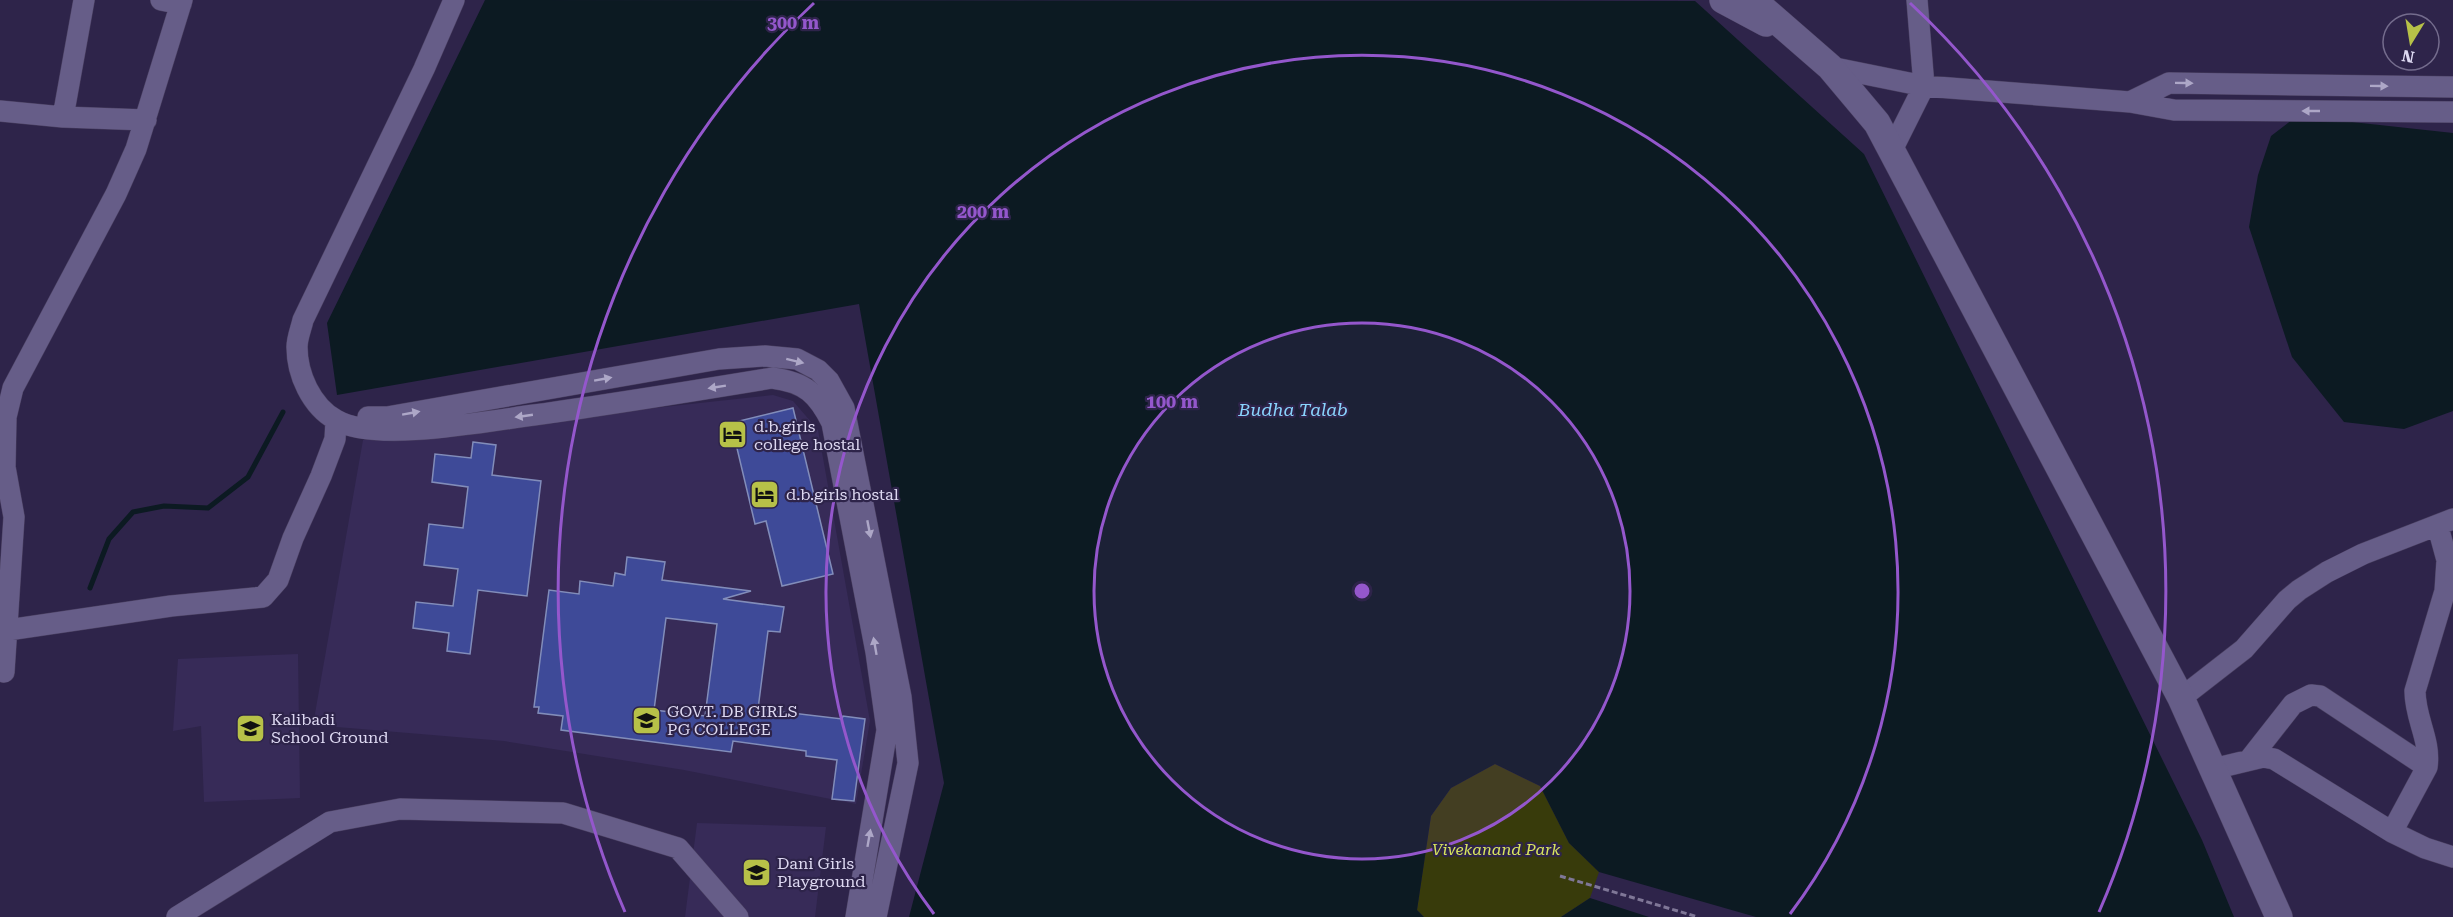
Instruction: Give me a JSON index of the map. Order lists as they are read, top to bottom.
{
  "water": ["Budha Talab"],
  "parks": ["Vivekanand Park"],
  "places": {
    "hotel": ["d.b.girls college hostal", "d.b.girls hostal"],
    "school or university": ["GOVT. DB GIRLS PG COLLEGE", "Kalibadi School Ground", "Dani Girls Playground"]
  },
  "north": "bottom",
  "rings": ["300 m", "200 m", "100 m"]
}
